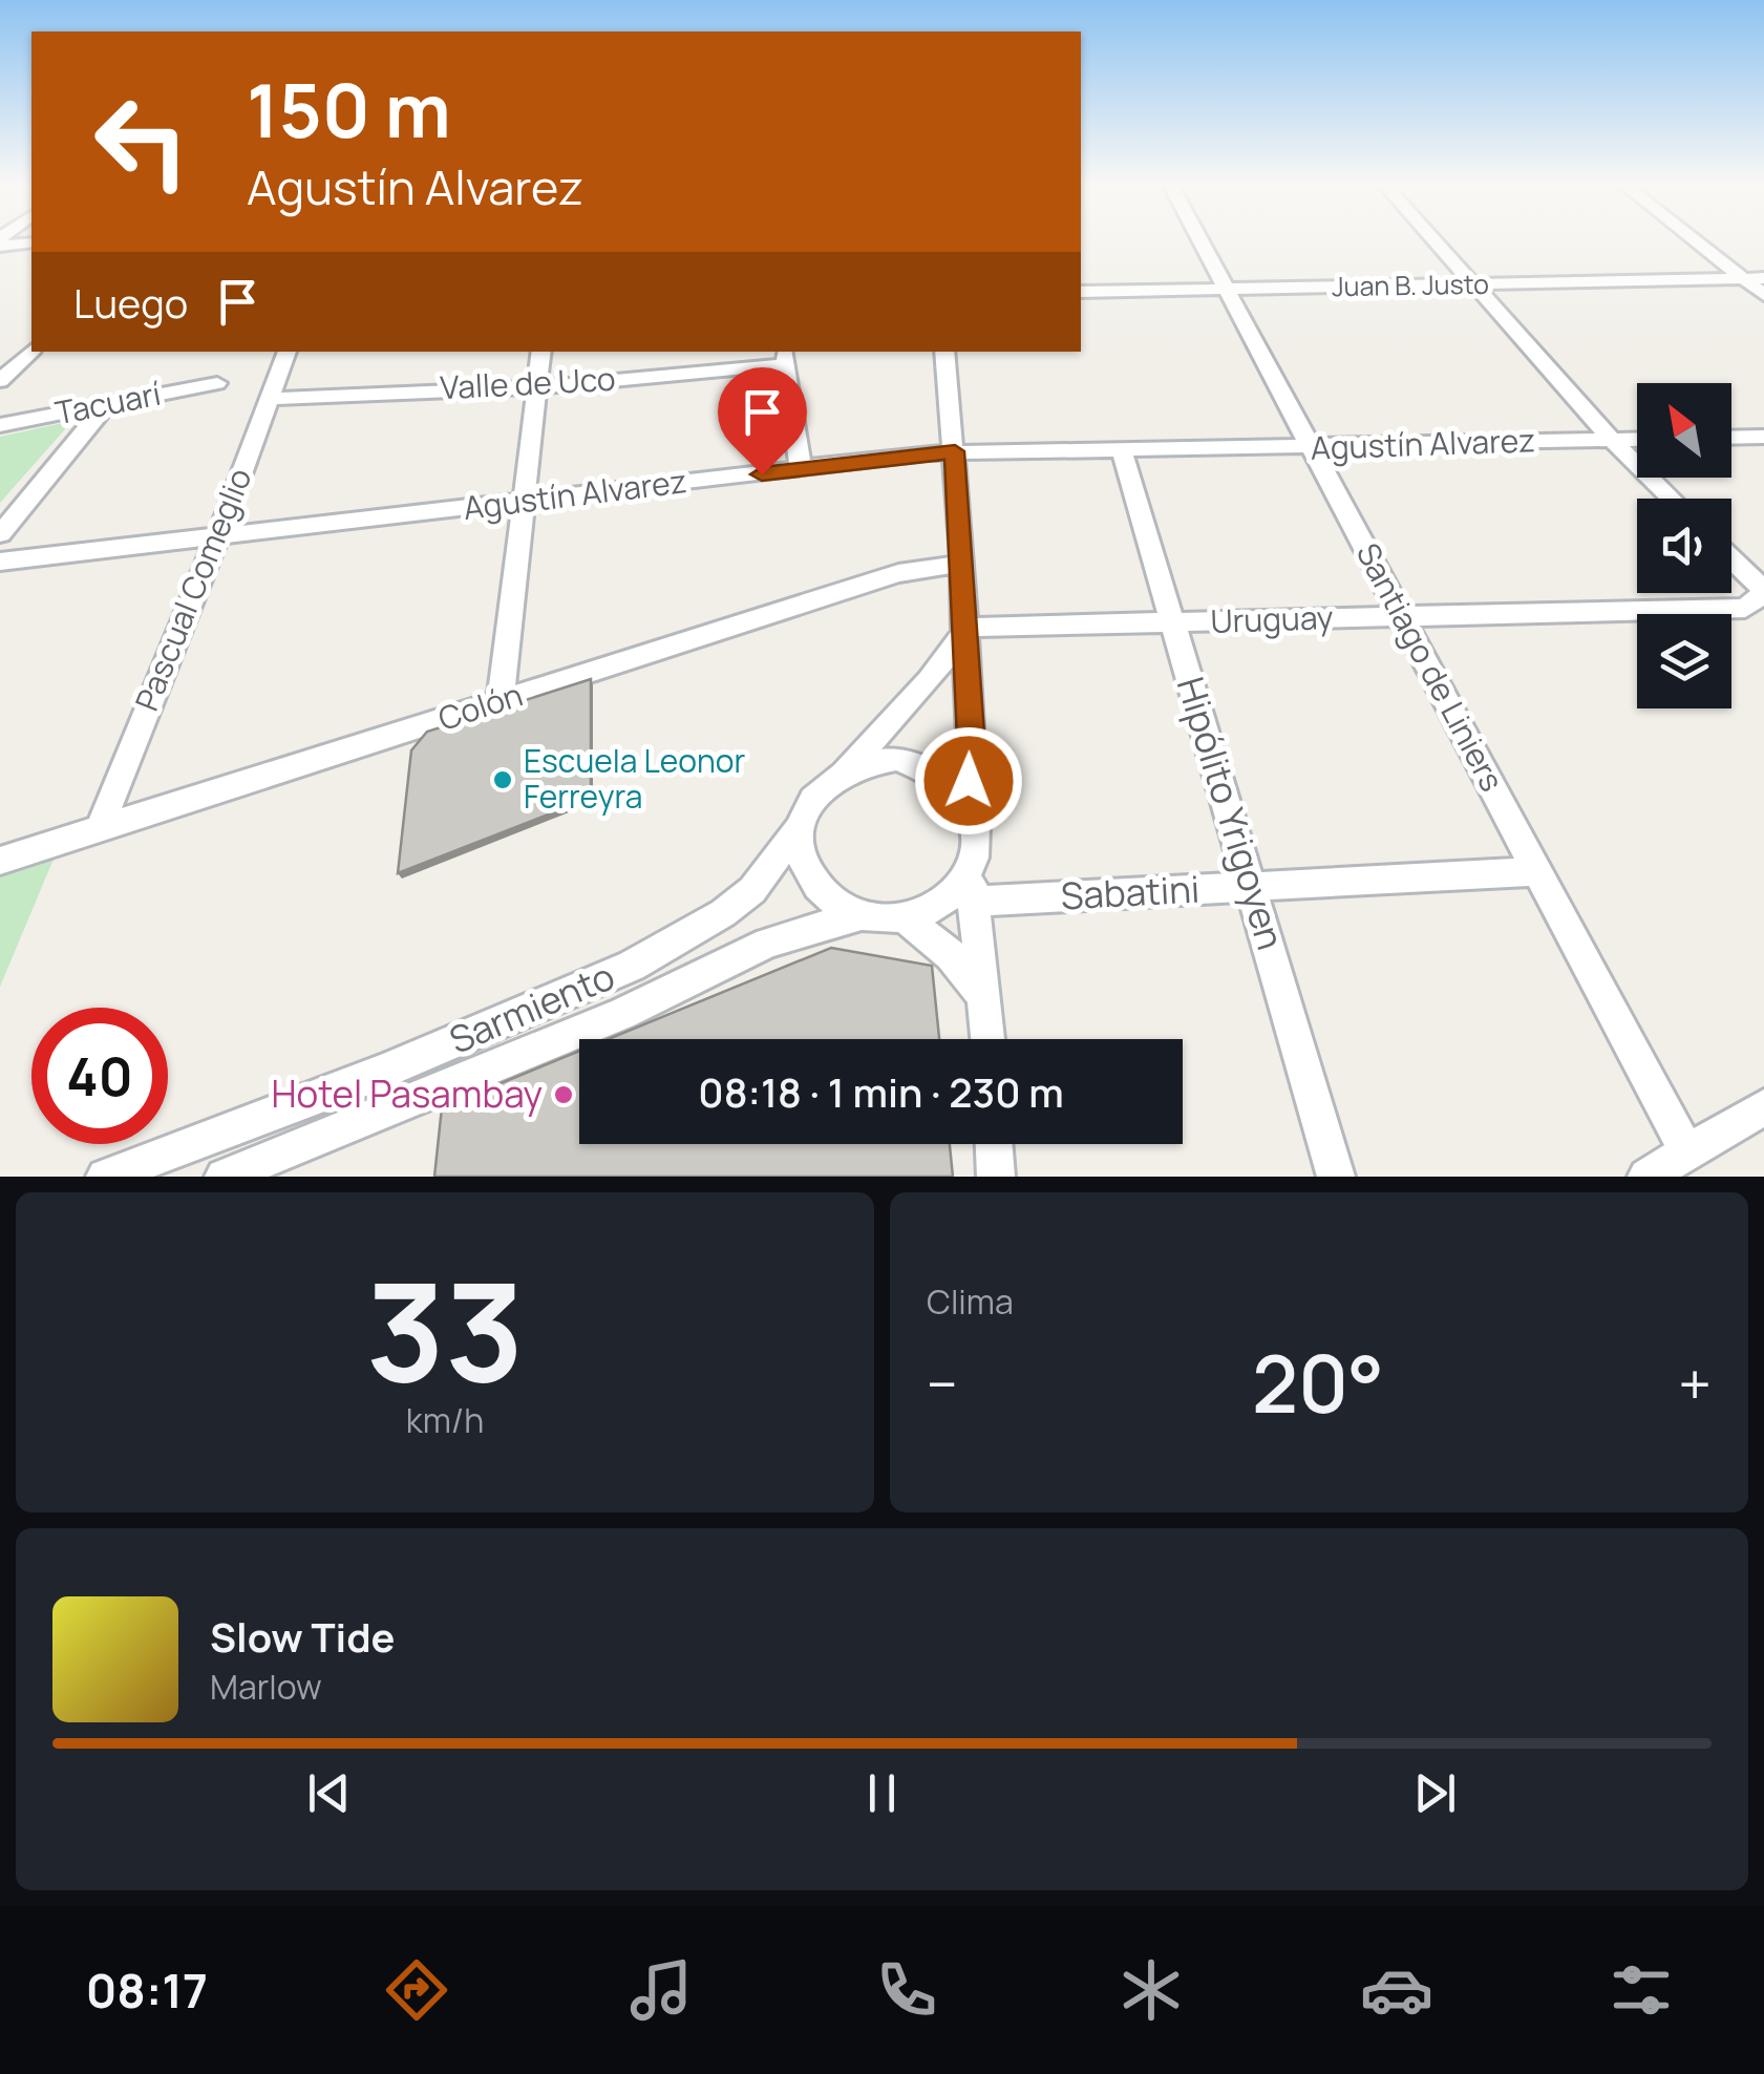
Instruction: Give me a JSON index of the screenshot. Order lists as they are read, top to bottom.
{
  "streets": {
    "street": [
      "Juan B. Justo",
      "Valle de Uco",
      "Tacuarí",
      "Agustín Alvarez",
      "Pascual Comeglio",
      "Uruguay",
      "Santiago de Liniers",
      "Colón",
      "Hipólito Yrigoyen",
      "Sabatini",
      "Sarmiento"
    ]
  },
  "crossings": [
    ["Juan B. Justo", "Santiago de Liniers"],
    ["Valle de Uco", "Pascual Comeglio"],
    ["Agustín Alvarez", "Pascual Comeglio"],
    ["Agustín Alvarez", "Santiago de Liniers"],
    ["Agustín Alvarez", "Hipólito Yrigoyen"],
    ["Pascual Comeglio", "Colón"],
    ["Uruguay", "Santiago de Liniers"],
    ["Uruguay", "Hipólito Yrigoyen"],
    ["Santiago de Liniers", "Sabatini"],
    ["Hipólito Yrigoyen", "Sabatini"],
    ["Sabatini", "Sarmiento"]
  ],
  "places": ["Escuela Leonor Ferreyra", "Hotel Pasambay"],
  "north": "top left",
  "page": {
    "turn": ["150 m", "Agustín Alvarez"],
    "then": "Luego",
    "limit": "40",
    "trip": "08:18 · 1 min · 230 m",
    "tile": [
      ["33", "km/h"],
      "Clima"
    ],
    "heat": ["−", "20°", "+"],
    "song": ["Slow Tide", "Marlow"],
    "tabs": "08:17"
  }
}
